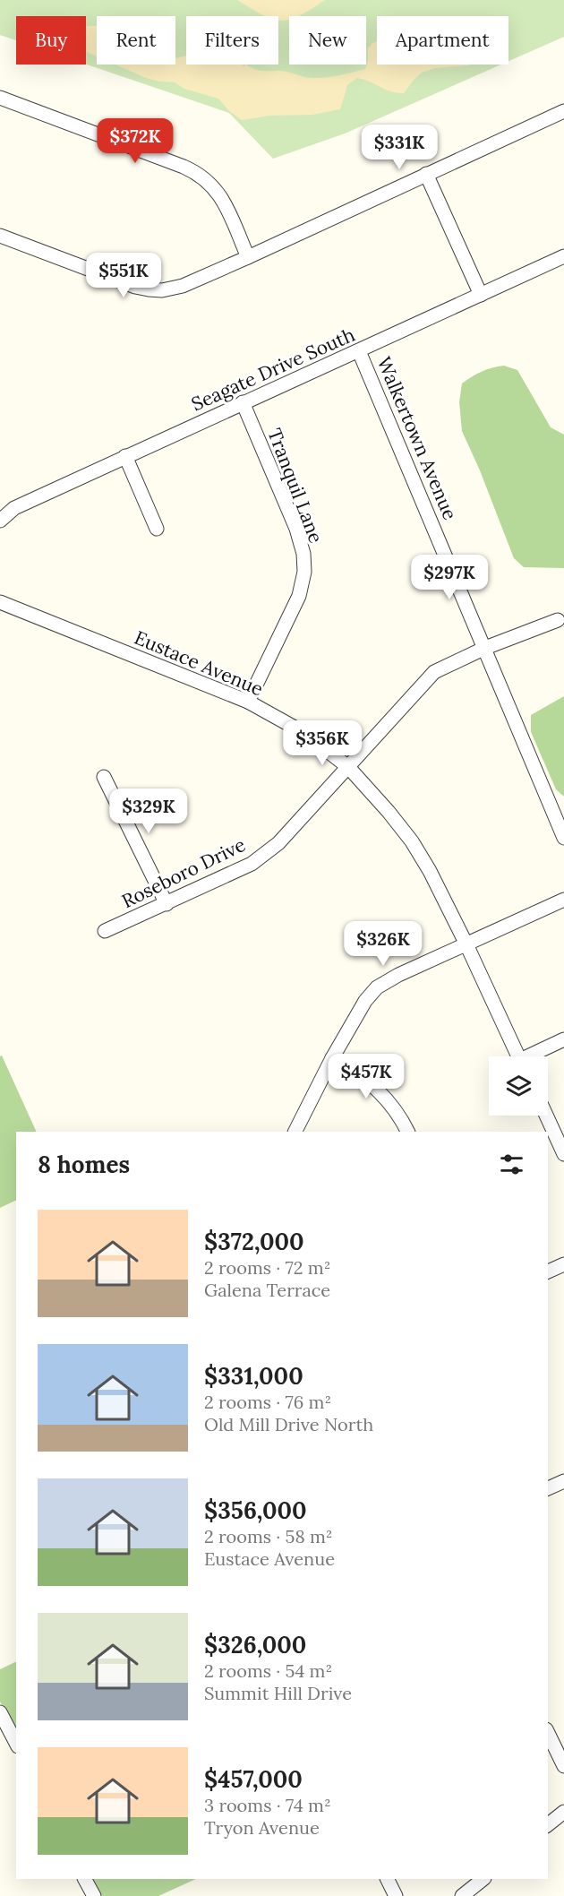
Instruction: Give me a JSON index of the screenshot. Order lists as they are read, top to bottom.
{
  "streets": {
    "street": [
      "Seagate Drive South",
      "Walkertown Avenue",
      "Tranquil Lane",
      "Eustace Avenue",
      "Roseboro Drive"
    ]
  },
  "crossings": [
    ["Seagate Drive South", "Walkertown Avenue"],
    ["Seagate Drive South", "Tranquil Lane"],
    ["Walkertown Avenue", "Roseboro Drive"],
    ["Tranquil Lane", "Eustace Avenue"],
    ["Eustace Avenue", "Roseboro Drive"]
  ],
  "page": {
    "chip": [
      "Buy",
      "Rent",
      "Filters",
      "New",
      "Apartment"
    ],
    "price": [
      "$372K",
      "$331K",
      "$551K",
      "$297K",
      "$356K",
      "$329K",
      "$326K",
      "$457K"
    ],
    "heading": "8 homes",
    "list": [
      {
        "name": "$372,000",
        "note": "2 rooms · 72 m² · Galena Terrace"
      },
      {
        "name": "$331,000",
        "note": "2 rooms · 76 m² · Old Mill Drive North"
      },
      {
        "name": "$356,000",
        "note": "2 rooms · 58 m² · Eustace Avenue"
      },
      {
        "name": "$326,000",
        "note": "2 rooms · 54 m² · Summit Hill Drive"
      },
      {
        "name": "$457,000",
        "note": "3 rooms · 74 m² · Tryon Avenue"
      }
    ]
  }
}
